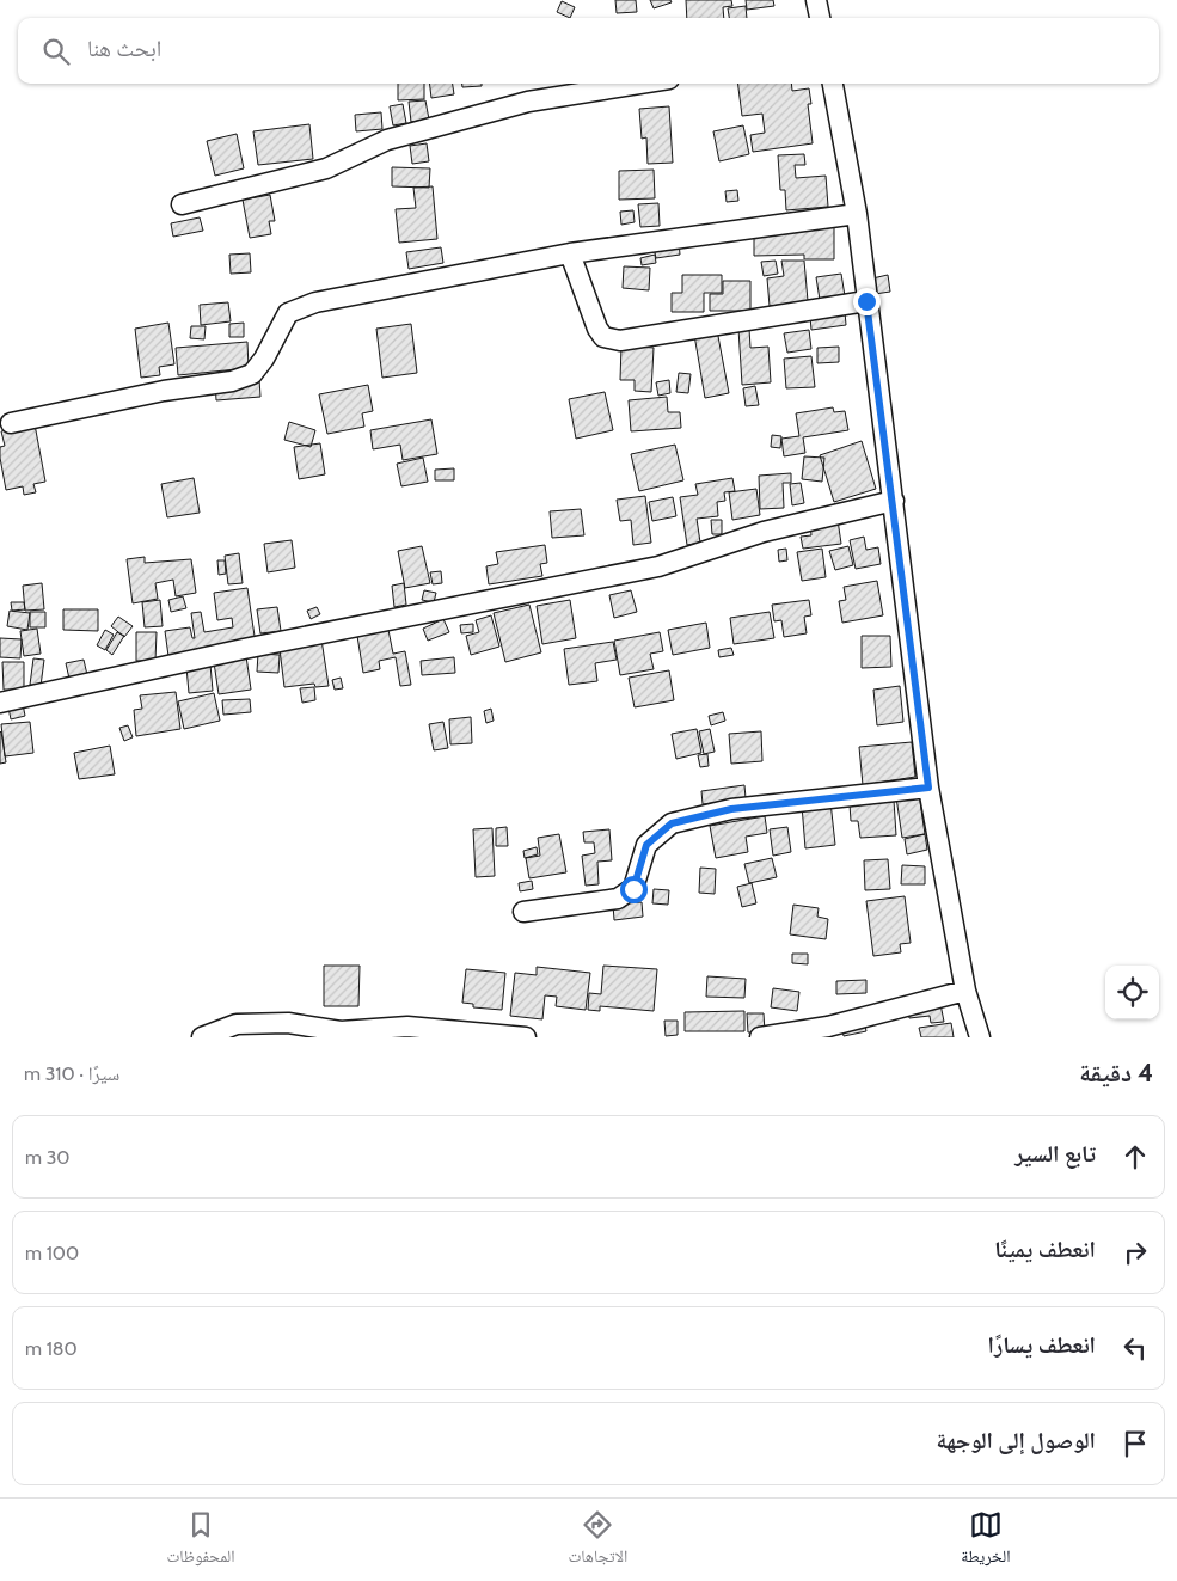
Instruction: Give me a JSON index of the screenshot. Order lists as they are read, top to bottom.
{
  "page": {
    "search": "ابحث هنا",
    "heading": ["4 دقيقة", "سيرًا · 310 m"],
    "list": [
      ["تابع السير", "30 m"],
      ["انعطف يمينًا", "100 m"],
      ["انعطف يسارًا", "180 m"],
      "الوصول إلى الوجهة"
    ],
    "nav": ["الخريطة", "الاتجاهات", "المحفوظات"]
  }
}
